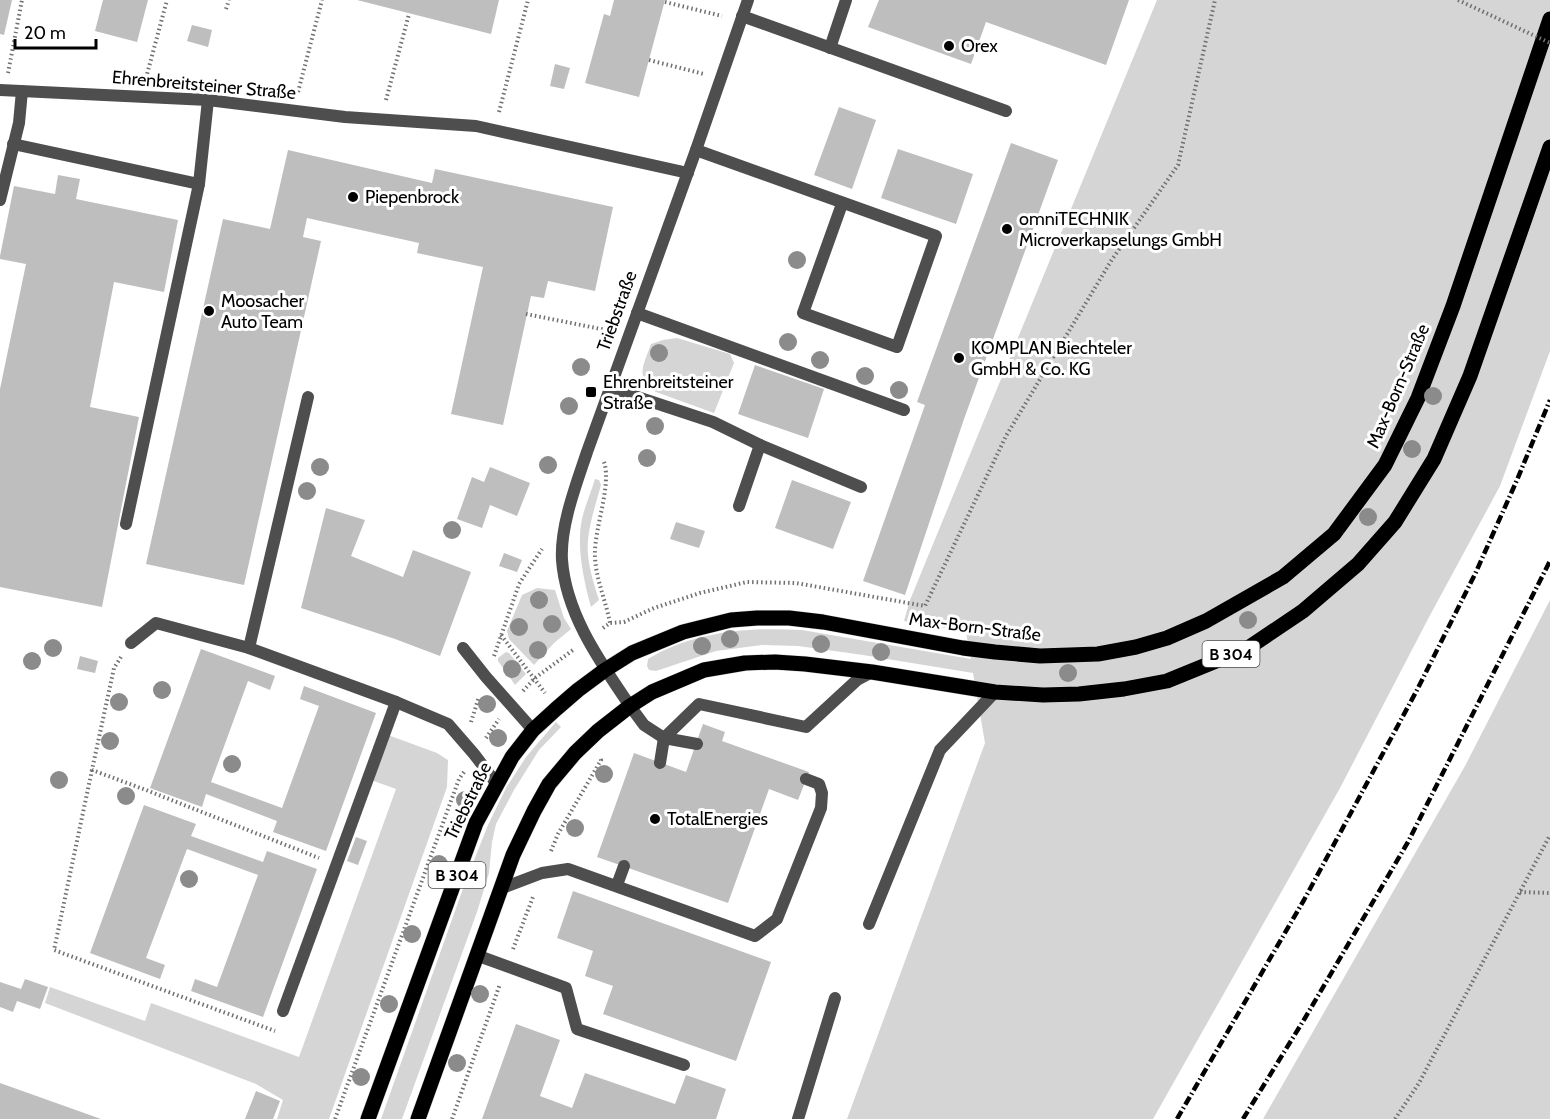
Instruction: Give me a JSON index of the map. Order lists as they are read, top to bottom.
{
  "streets": {
    "main road": ["Triebstraße", "Max-Born-Straße", "B 304"],
    "street": ["Ehrenbreitsteiner Straße"]
  },
  "crossings": [
    ["Ehrenbreitsteiner Straße", "Triebstraße"],
    ["Triebstraße", "Max-Born-Straße"],
    ["Triebstraße", "B 304"]
  ],
  "places": {
    "other": [
      "Orex",
      "Piepenbrock",
      "omniTECHNIK Microverkapselungs GmbH",
      "Moosacher Auto Team",
      "KOMPLAN Biechteler GmbH & Co. KG",
      "TotalEnergies"
    ],
    "transit": ["Ehrenbreitsteiner Straße"]
  },
  "scale_bar": "20 m"
}
